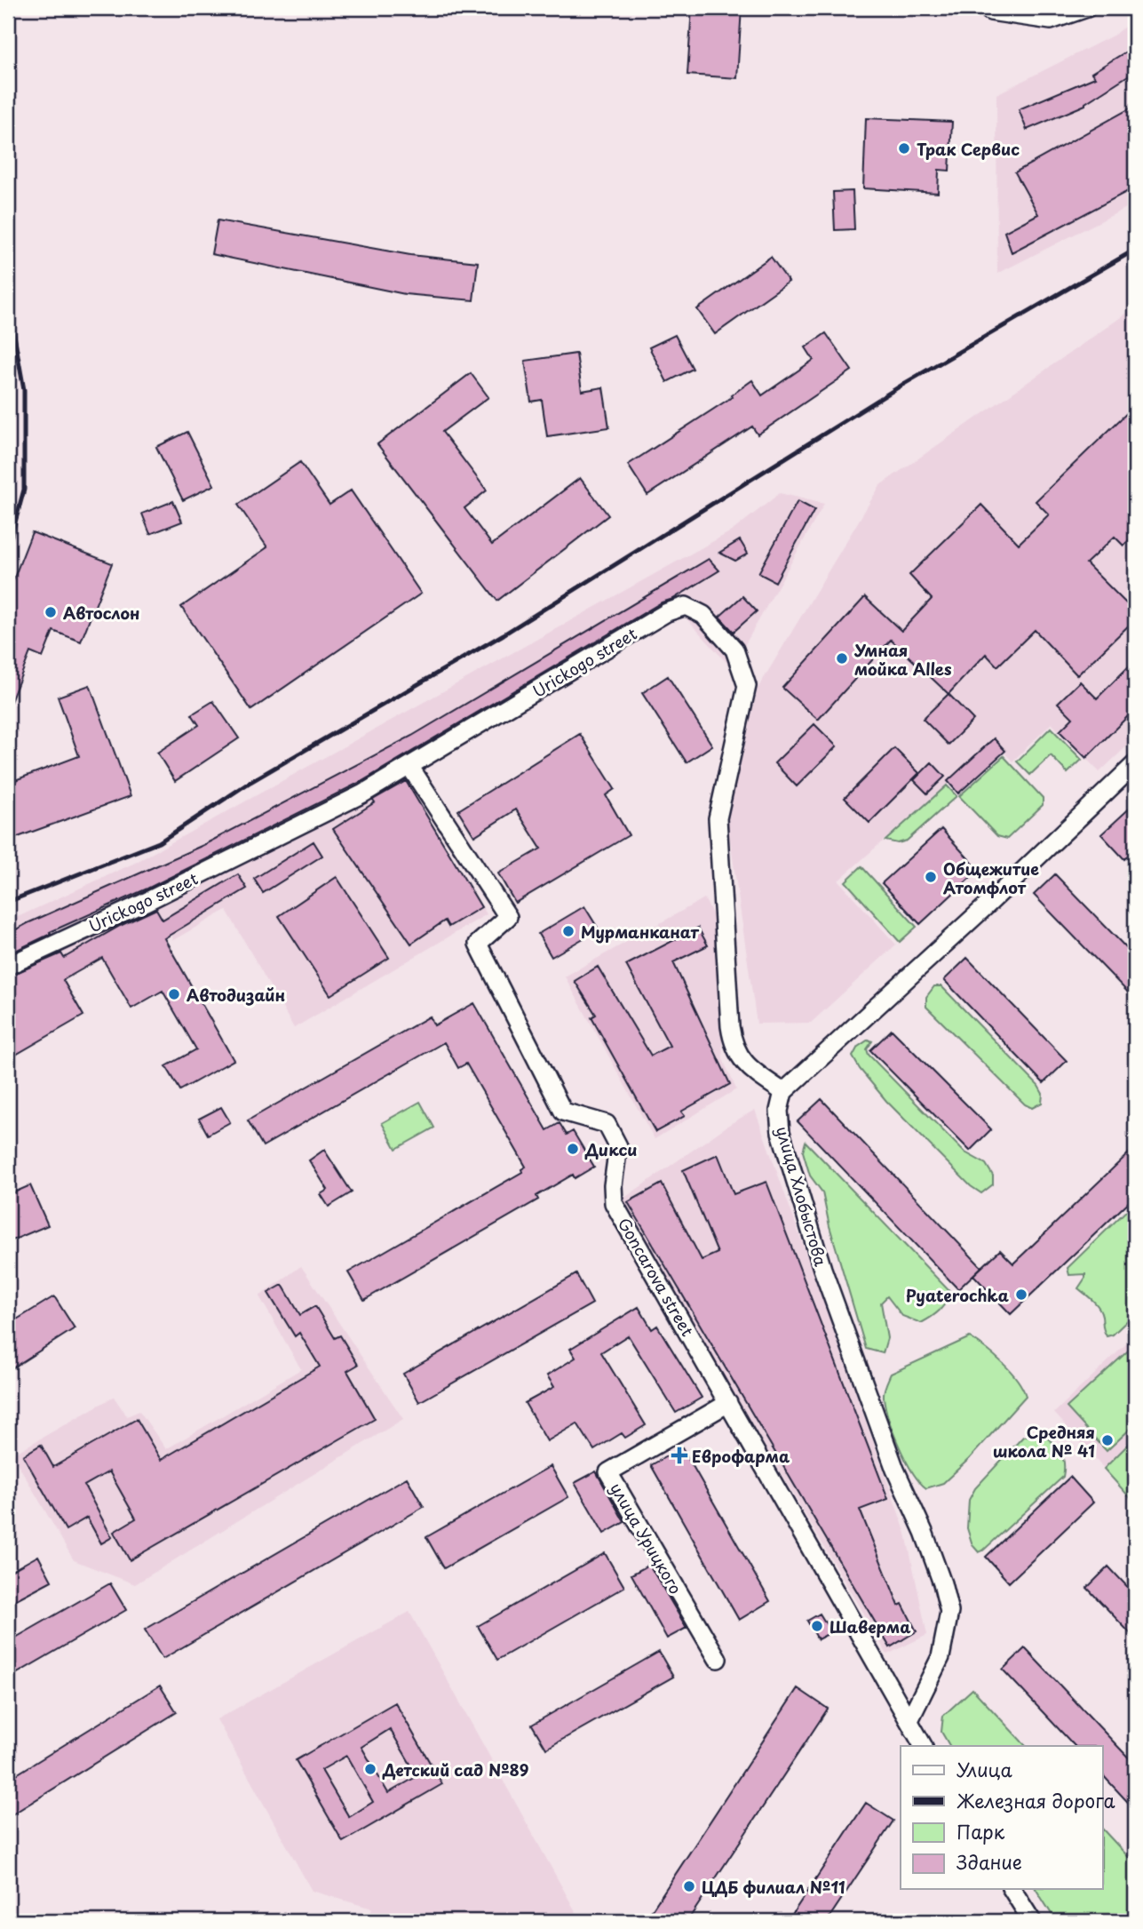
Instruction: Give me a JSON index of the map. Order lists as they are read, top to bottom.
{
  "streets": {
    "street": [
      "Urickogo street",
      "улица Хлобыстова",
      "Goncarova street",
      "улица Урицкого"
    ]
  },
  "crossings": [
    ["Urickogo street", "улица Хлобыстова"],
    ["Urickogo street", "Goncarova street"],
    ["улица Хлобыстова", "Goncarova street"],
    ["Goncarova street", "улица Урицкого"]
  ],
  "places": {
    "other": [
      "Трак Сервис",
      "Автослон",
      "Умная мойка Alles",
      "Общежитие Атомфлот",
      "Мурманканат",
      "Автодизайн",
      "Дикси",
      "Pyaterochka",
      "Средняя школа № 41",
      "Шаверма",
      "Детский сад №89",
      "ЦДБ филиал №11"
    ],
    "health": ["Еврофарма"]
  },
  "legend": [
    "Улица",
    "Железная дорога",
    "Парк",
    "Здание"
  ]
}
